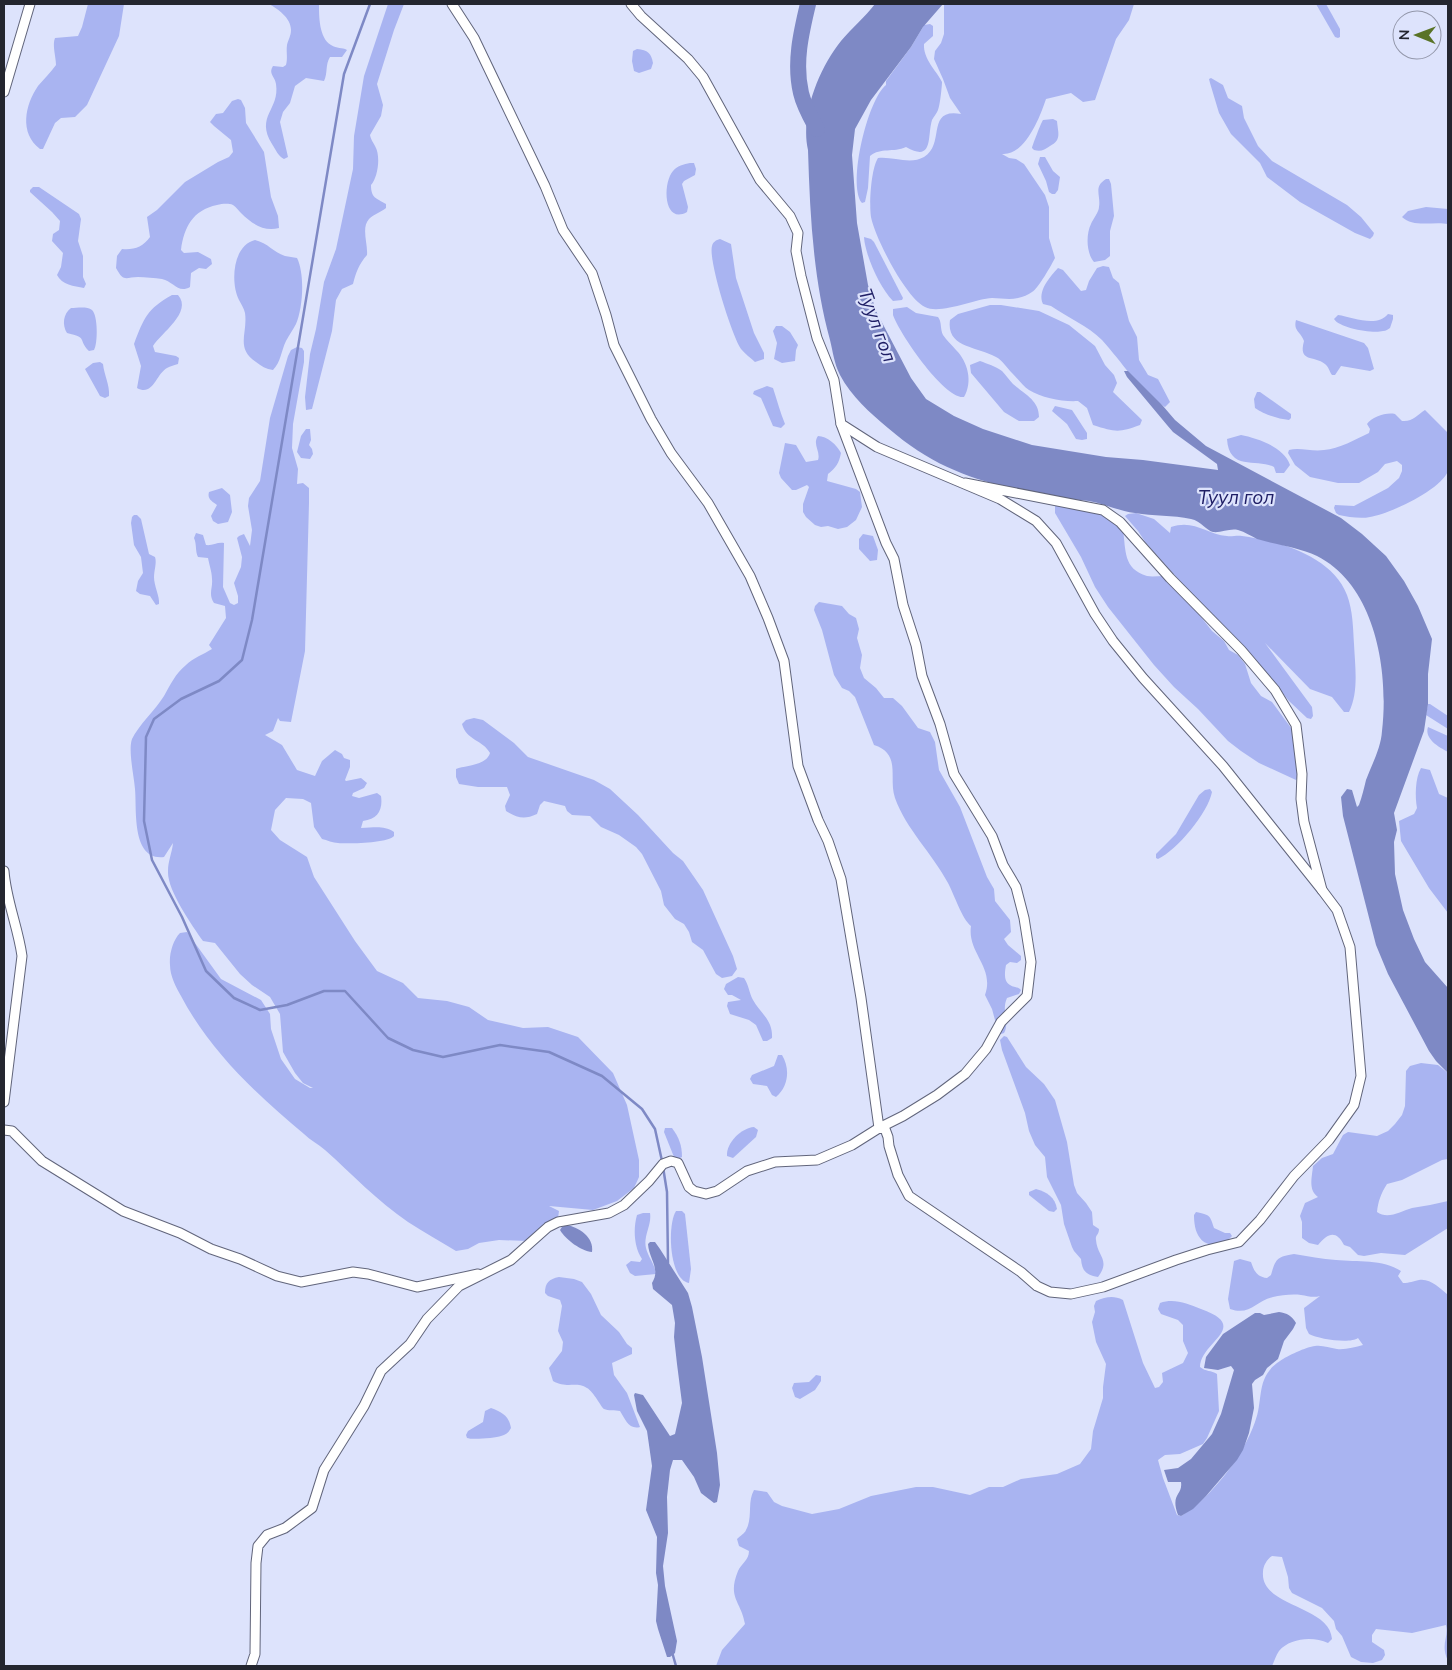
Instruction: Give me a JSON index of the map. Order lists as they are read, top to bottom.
{
  "water": ["Туул гол"],
  "north": "left"
}
